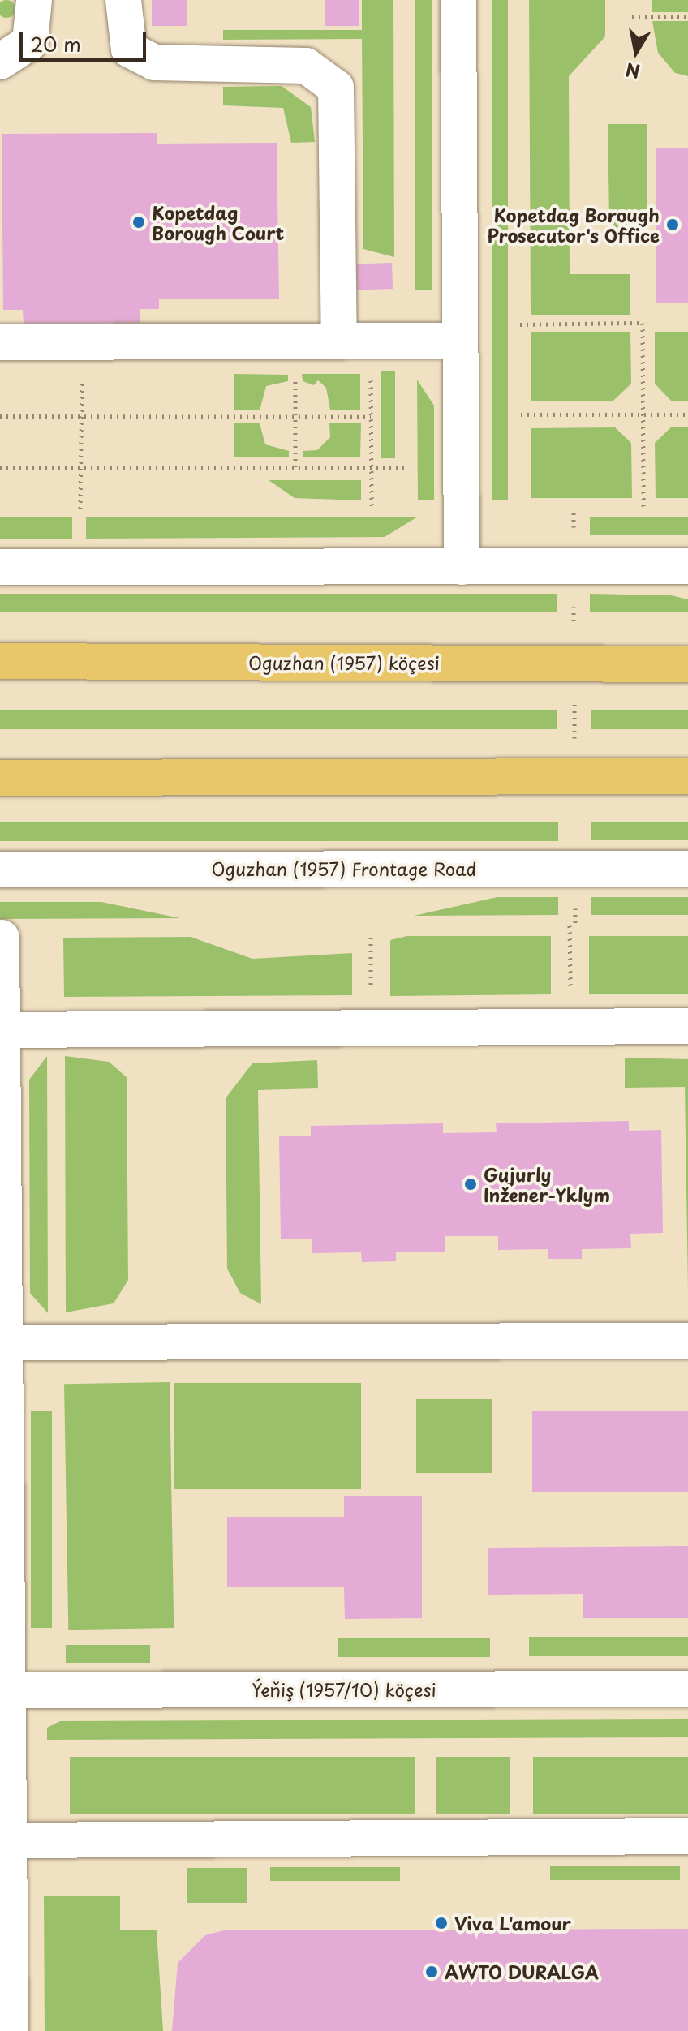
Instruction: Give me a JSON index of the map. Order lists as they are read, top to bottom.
{
  "streets": {
    "main road": ["Oguzhan (1957) köçesi"],
    "street": ["Oguzhan (1957) Frontage Road", "Ýeňiş (1957/10) köçesi"]
  },
  "places": [
    "Kopetdag Borough Court",
    "Kopetdag Borough Prosecutor's Office",
    "Gujurly Inžener-Yklym",
    "Viva L'amour",
    "AWTO DURALGA"
  ],
  "scale_bar": "20 m",
  "north": "bottom"
}
